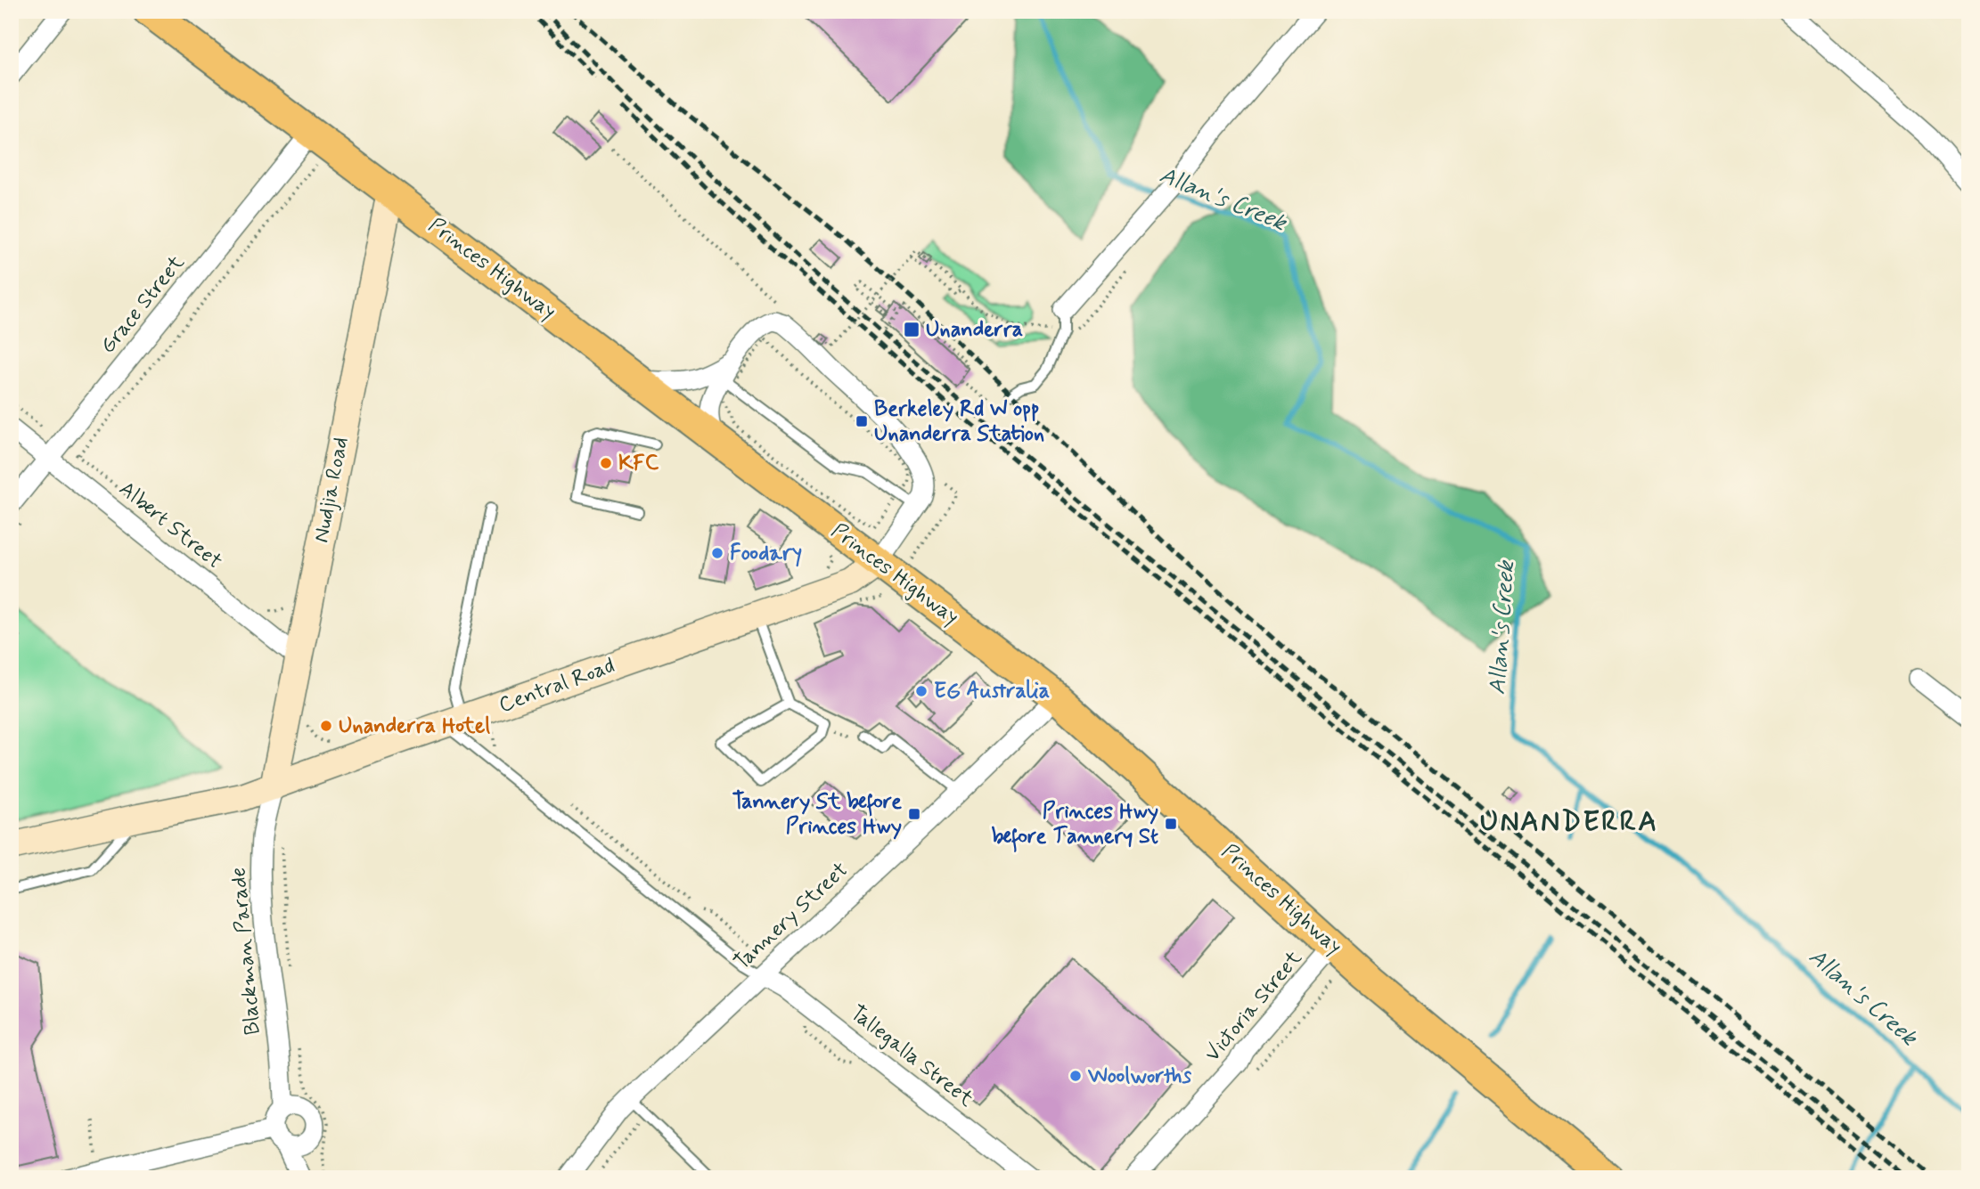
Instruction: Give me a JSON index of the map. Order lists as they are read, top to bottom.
{
  "streets": {
    "main road": ["Princes Highway", "Nudjia Road", "Central Road"],
    "street": [
      "Grace Street",
      "Albert Street",
      "Tannery Street",
      "Blackman Parade",
      "Victoria Street",
      "Tallegalla Street"
    ]
  },
  "crossings": [
    ["Princes Highway", "Grace Street"],
    ["Princes Highway", "Nudjia Road"],
    ["Princes Highway", "Central Road"],
    ["Princes Highway", "Tannery Street"],
    ["Princes Highway", "Victoria Street"],
    ["Grace Street", "Albert Street"],
    ["Nudjia Road", "Albert Street"],
    ["Nudjia Road", "Central Road"],
    ["Nudjia Road", "Blackman Parade"],
    ["Central Road", "Blackman Parade"],
    ["Tannery Street", "Tallegalla Street"]
  ],
  "districts": ["UNANDERRA"],
  "water": ["Allan's Creek"],
  "places": {
    "transit": [
      "Unanderra",
      "Berkeley Rd W opp Unanderra Station",
      "Tannery St before Princes Hwy",
      "Princes Hwy before Tannery St"
    ],
    "other": [
      "KFC",
      "Foodary",
      "EG Australia",
      "Unanderra Hotel",
      "Woolworths"
    ]
  }
}
